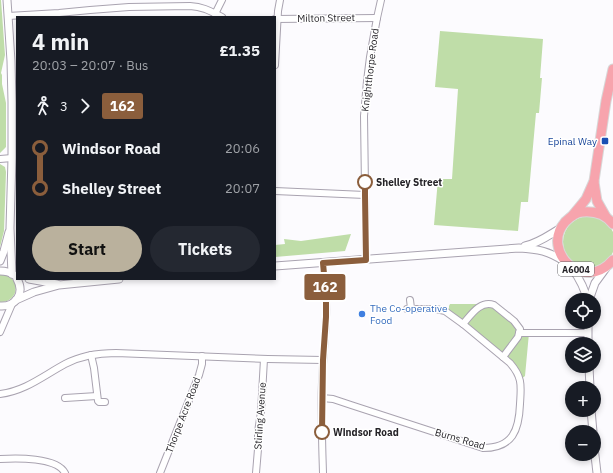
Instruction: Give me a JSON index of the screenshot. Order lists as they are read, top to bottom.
{
  "streets": {
    "main road": ["A6004"],
    "street": [
      "Milton Street",
      "Knightthorpe Road",
      "Thorpe Acre Road",
      "Stirling Avenue",
      "Burns Road"
    ]
  },
  "crossings": [
    ["Milton Street", "Knightthorpe Road"]
  ],
  "places": {
    "transit": ["Epinal Way"],
    "other": ["Shelley Street", "The Co-operative Food", "Windsor Road"]
  },
  "lines": ["bus line 162"],
  "page": {
    "on_map": "162",
    "heading": ["4 min", "20:03 – 20:07 · Bus", "£1.35"],
    "legs": ["3", "162"],
    "list": [
      {
        "name": "Windsor Road",
        "value": "20:06"
      },
      {
        "name": "Shelley Street",
        "value": "20:07"
      }
    ],
    "buttons": ["Start", "Tickets"],
    "map_buttons": ["+", "−"]
  }
}
